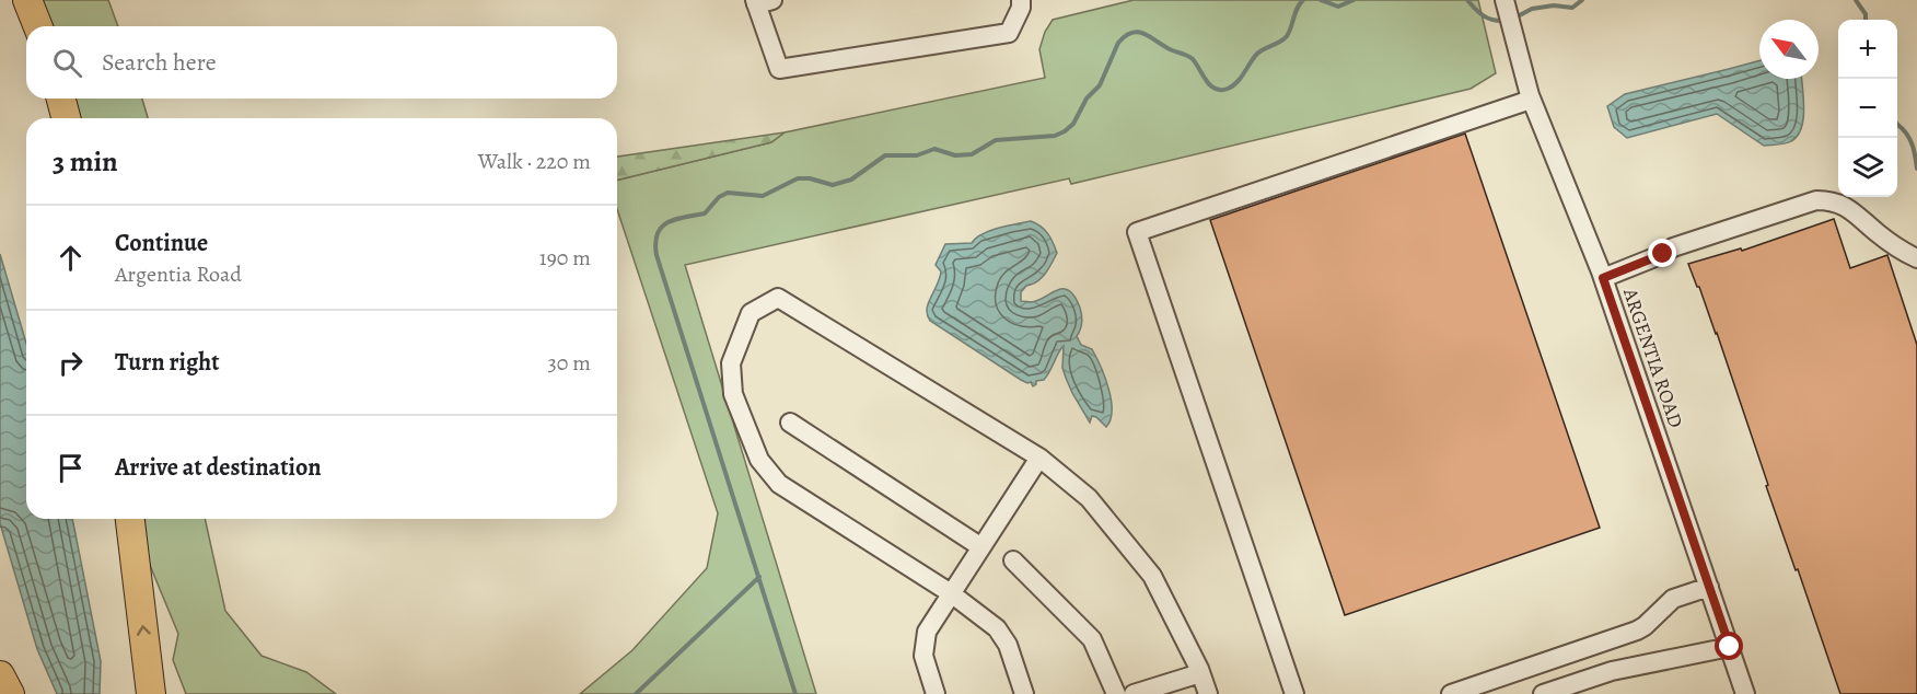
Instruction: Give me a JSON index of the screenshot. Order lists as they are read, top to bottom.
{
  "streets": {
    "street": ["ARGENTIA ROAD"]
  },
  "north": "top left",
  "page": {
    "map_buttons": ["+", "−"],
    "search": "Search here",
    "heading": ["3 min", "Walk · 220 m"],
    "list": [
      ["Continue", "Argentia Road", "190 m"],
      ["Turn right", "30 m"],
      "Arrive at destination"
    ]
  }
}
